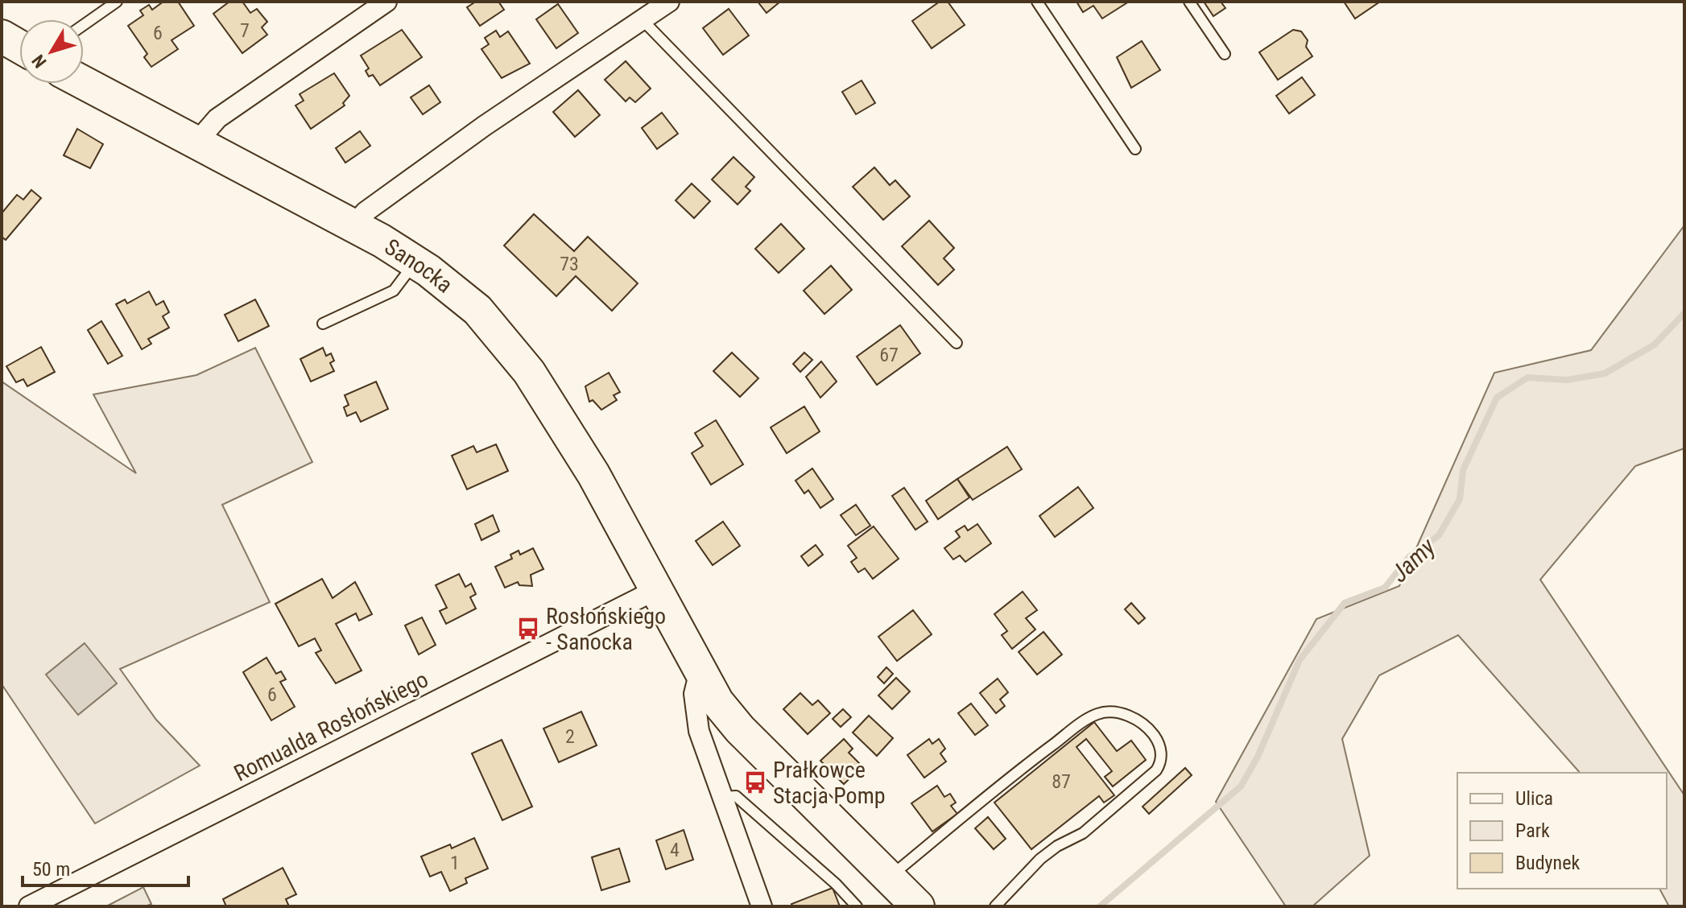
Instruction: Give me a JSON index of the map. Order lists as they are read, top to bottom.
{
  "streets": {
    "main road": ["Sanocka"],
    "street": ["Romualda Rosłońskiego"]
  },
  "crossings": [
    ["Sanocka", "Romualda Rosłońskiego"]
  ],
  "water": ["Jamy"],
  "places": {
    "bus stop": ["Rosłońskiego - Sanocka", "Prałkowce Stacja Pomp"]
  },
  "house_numbers": [
    "7",
    "6",
    "73",
    "67",
    "6",
    "2",
    "87",
    "4",
    "1"
  ],
  "legend": ["Ulica", "Park", "Budynek"],
  "scale_bar": "50 m",
  "north": "bottom left"
}
